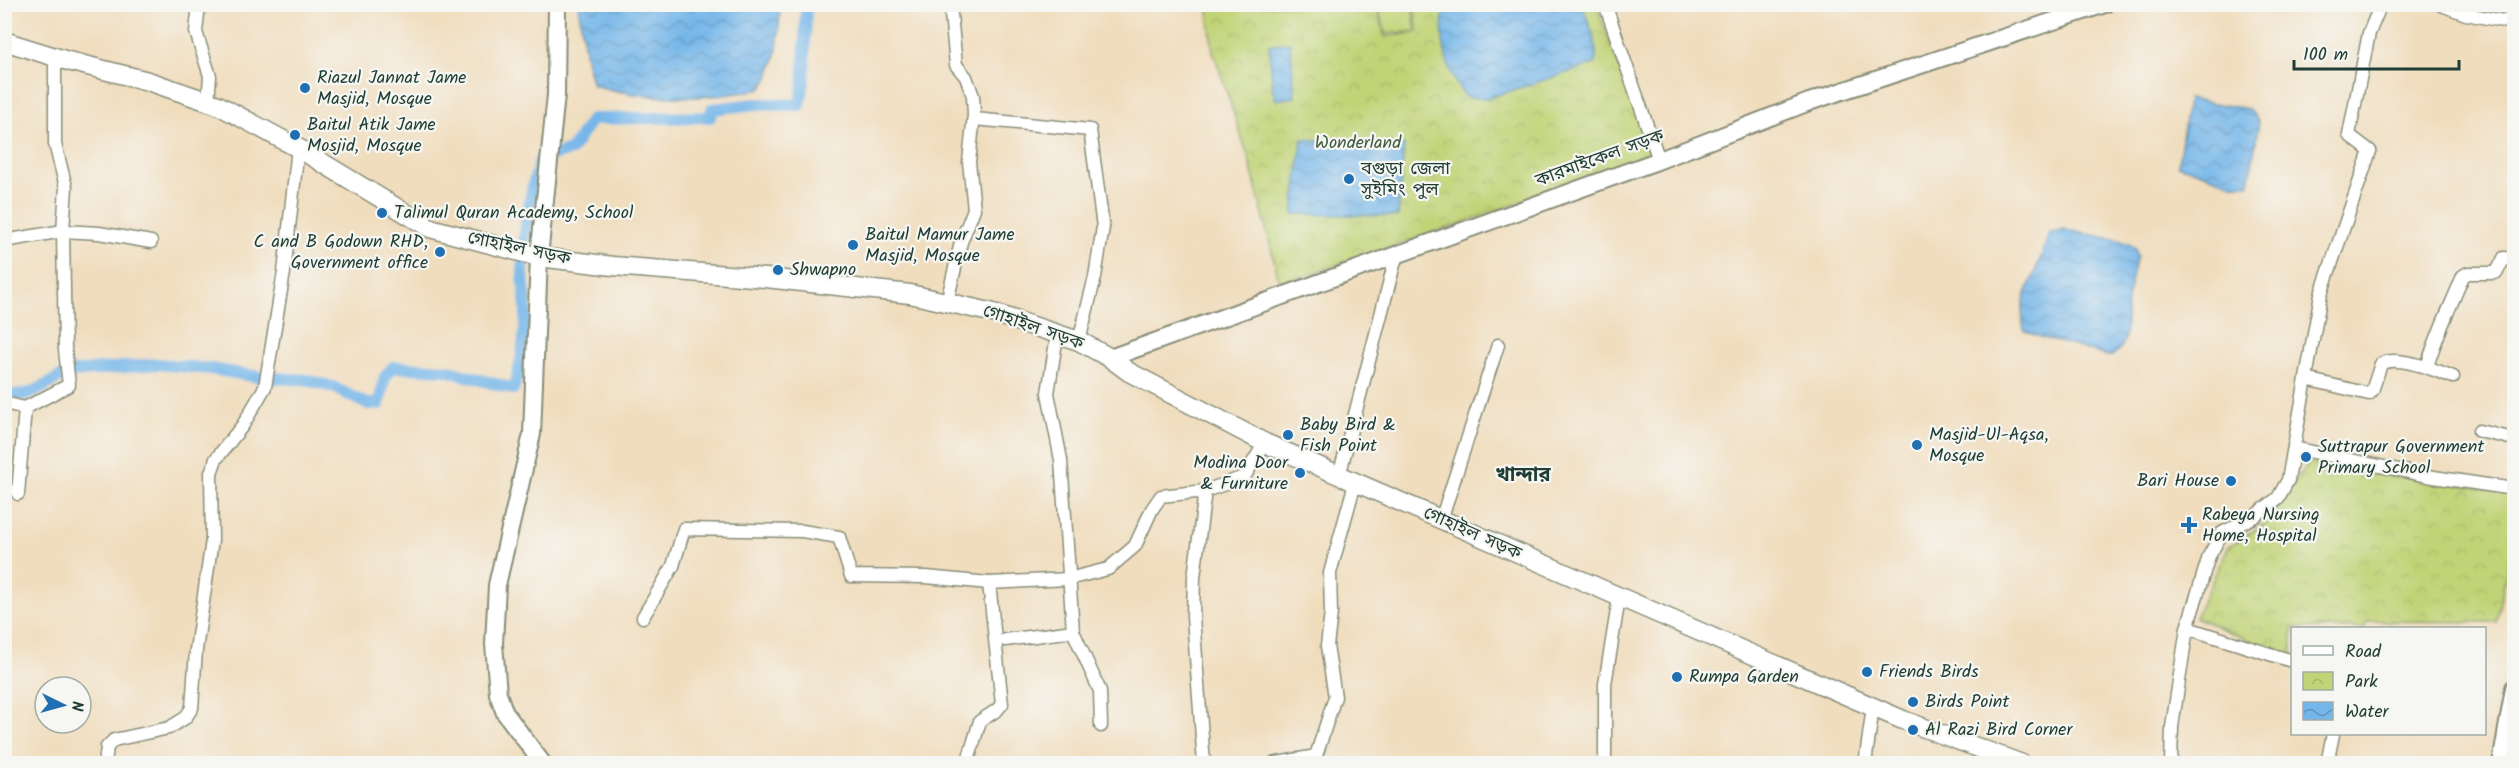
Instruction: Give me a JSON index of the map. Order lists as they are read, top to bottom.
{
  "streets": {
    "main road": ["গোহাইল সড়ক"],
    "street": ["কারমাইকেল সড়ক"]
  },
  "crossings": [
    ["কারমাইকেল সড়ক", "গোহাইল সড়ক"]
  ],
  "districts": ["খান্দার"],
  "parks": ["Wonderland"],
  "places": {
    "other": [
      "Riazul Jannat Jame Masjid, Mosque",
      "Baitul Atik Jame Mosjid, Mosque",
      "বগুড়া জেলা সুইমিং পুল",
      "Talimul Quran Academy, School",
      "Baitul Mamur Jame Masjid, Mosque",
      "C and B Godown RHD, Government office",
      "Shwapno",
      "Baby Bird & Fish Point",
      "Masjid-Ul-Aqsa, Mosque",
      "Suttrapur Government Primary School",
      "Modina Door & Furniture",
      "Bari House",
      "Friends Birds",
      "Rumpa Garden",
      "Birds Point",
      "Al Razi Bird Corner"
    ],
    "health": ["Rabeya Nursing Home, Hospital"]
  },
  "legend": ["Road", "Park", "Water"],
  "scale_bar": "100 m",
  "north": "right"
}
